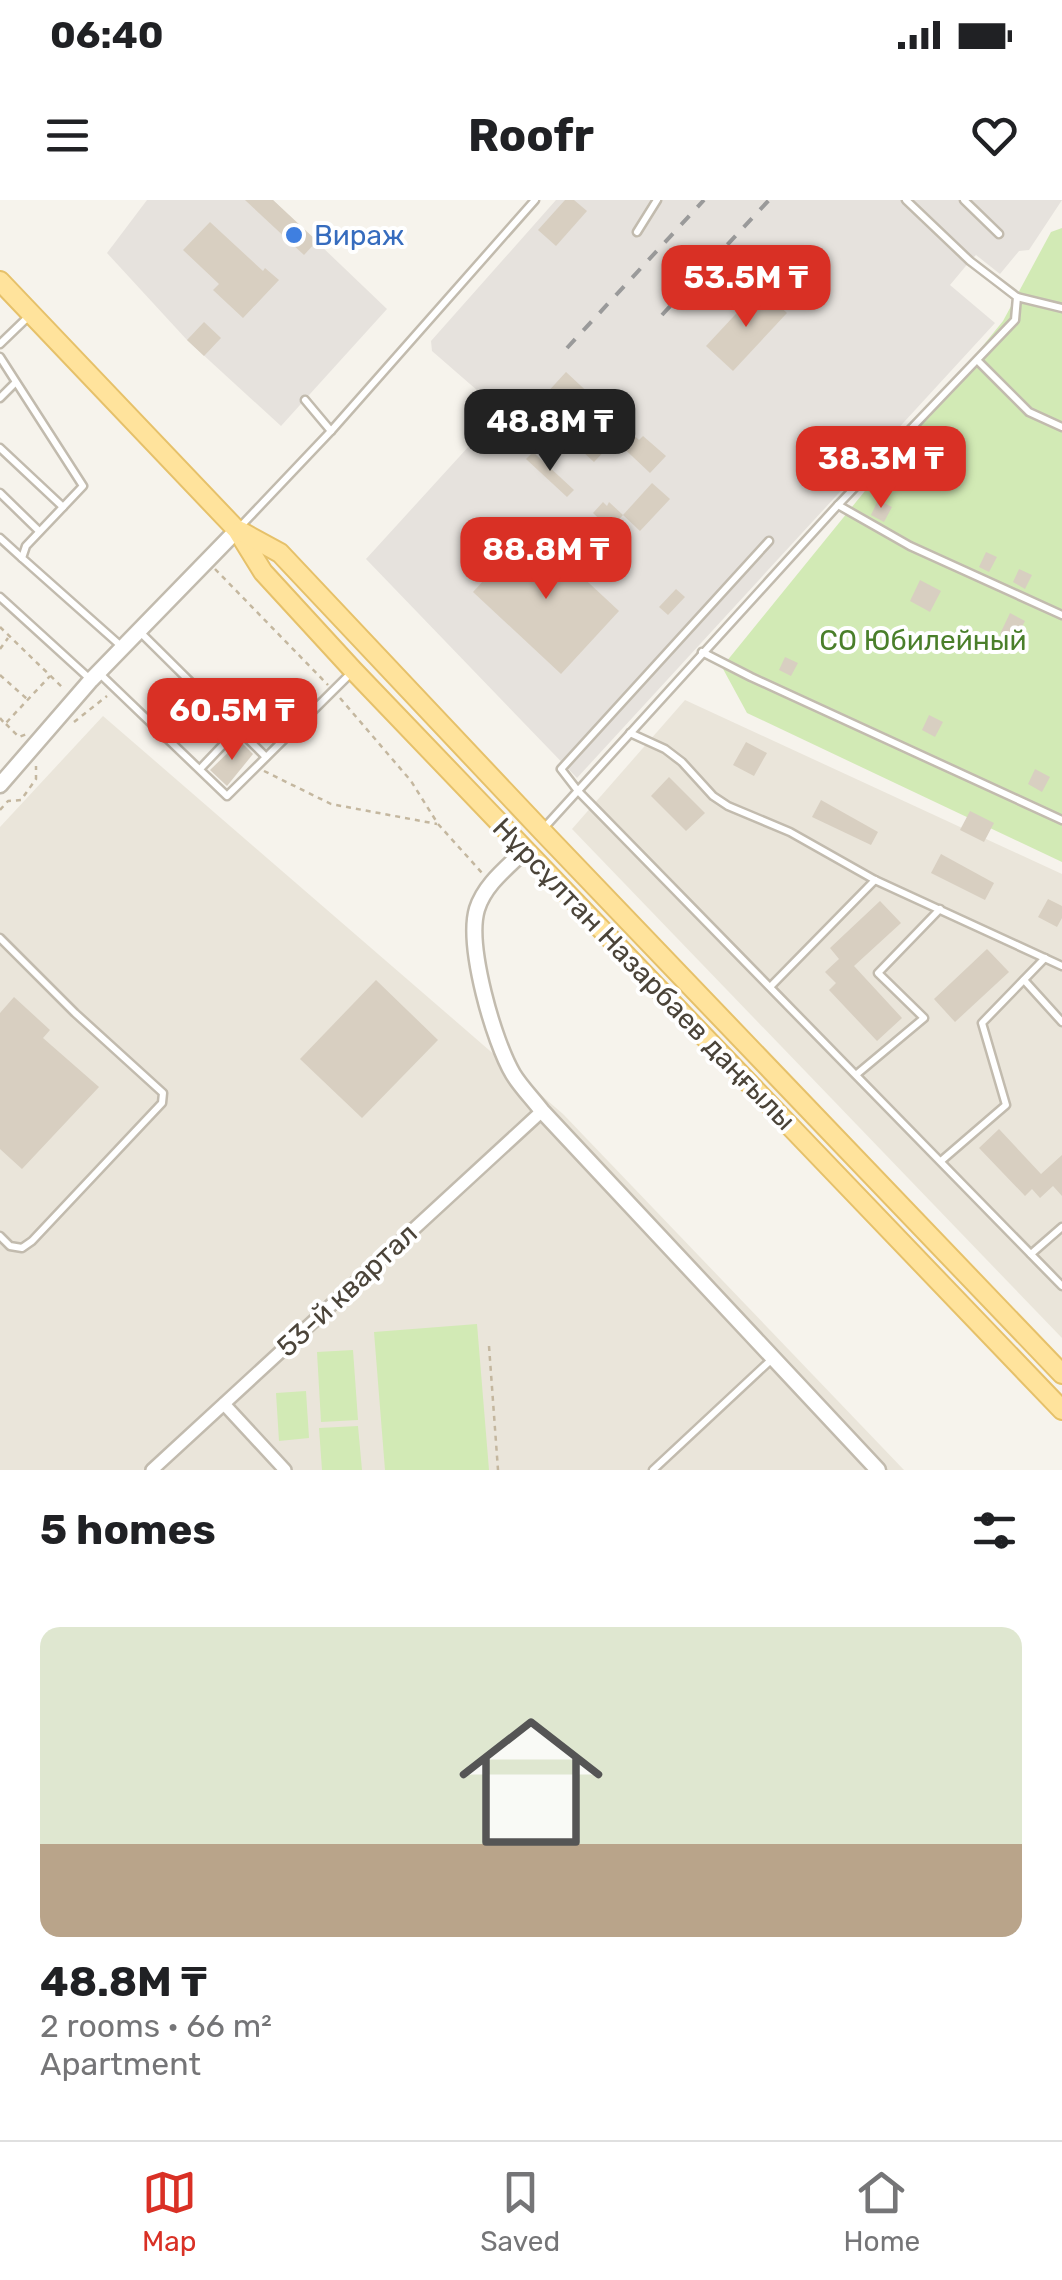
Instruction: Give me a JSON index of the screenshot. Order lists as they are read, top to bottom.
{
  "streets": {
    "main road": ["Нұрсұлтан Назарбаев даңғылы"],
    "street": ["53-й квартал"]
  },
  "parks": ["СО Юбилейный"],
  "places": ["Вираж"],
  "page": {
    "status": "06:40",
    "header": "Roofr",
    "price": [
      "53.5M ₸",
      "48.8M ₸",
      "38.3M ₸",
      "88.8M ₸",
      "60.5M ₸"
    ],
    "heading": "5 homes",
    "list": [
      {
        "name": "48.8M ₸",
        "note": "2 rooms · 66 m² · Apartment"
      }
    ],
    "tabs": ["Map", "Saved", "Home"]
  }
}
